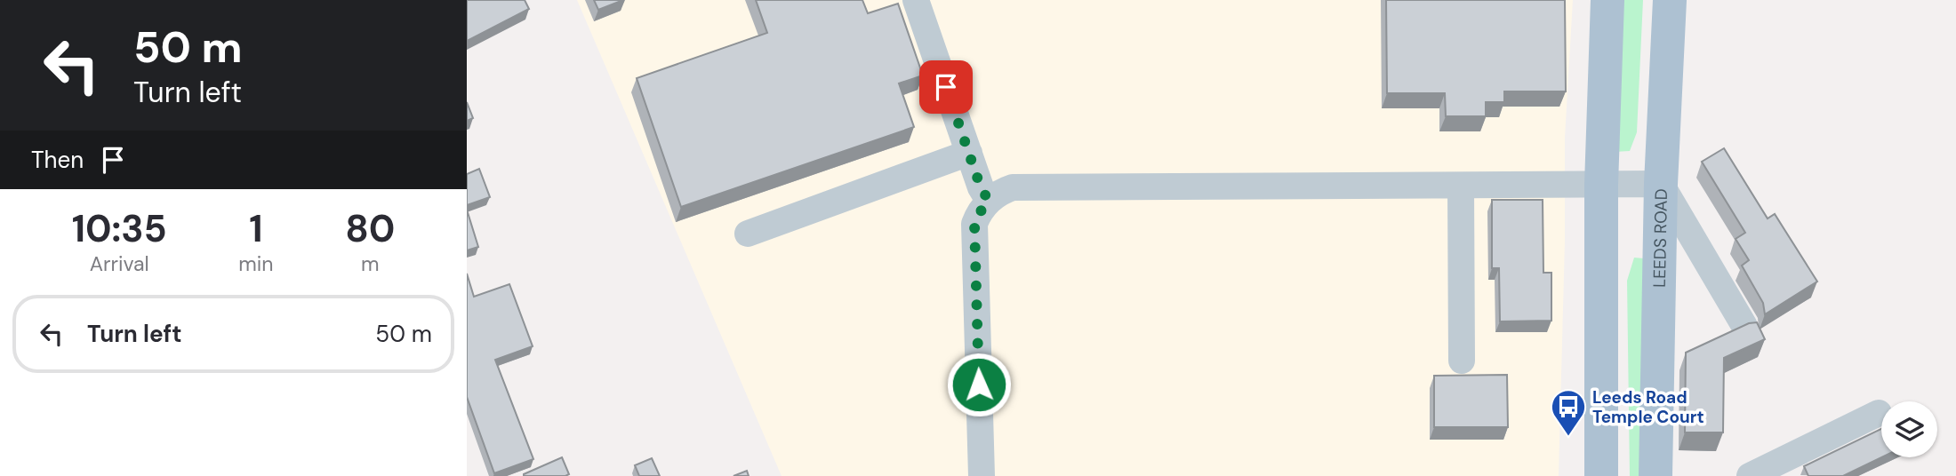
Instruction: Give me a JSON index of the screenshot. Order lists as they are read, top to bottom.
{
  "streets": {
    "main road": ["LEEDS ROAD"]
  },
  "places": {
    "bus stop": ["Leeds Road Temple Court"]
  },
  "page": {
    "turn": ["50 m", "Turn left"],
    "then": "Then",
    "eta": [
      "10:35",
      "Arrival",
      "1",
      "min",
      "80",
      "m"
    ],
    "list": [
      {
        "name": "Turn left",
        "value": "50 m"
      }
    ]
  }
}
